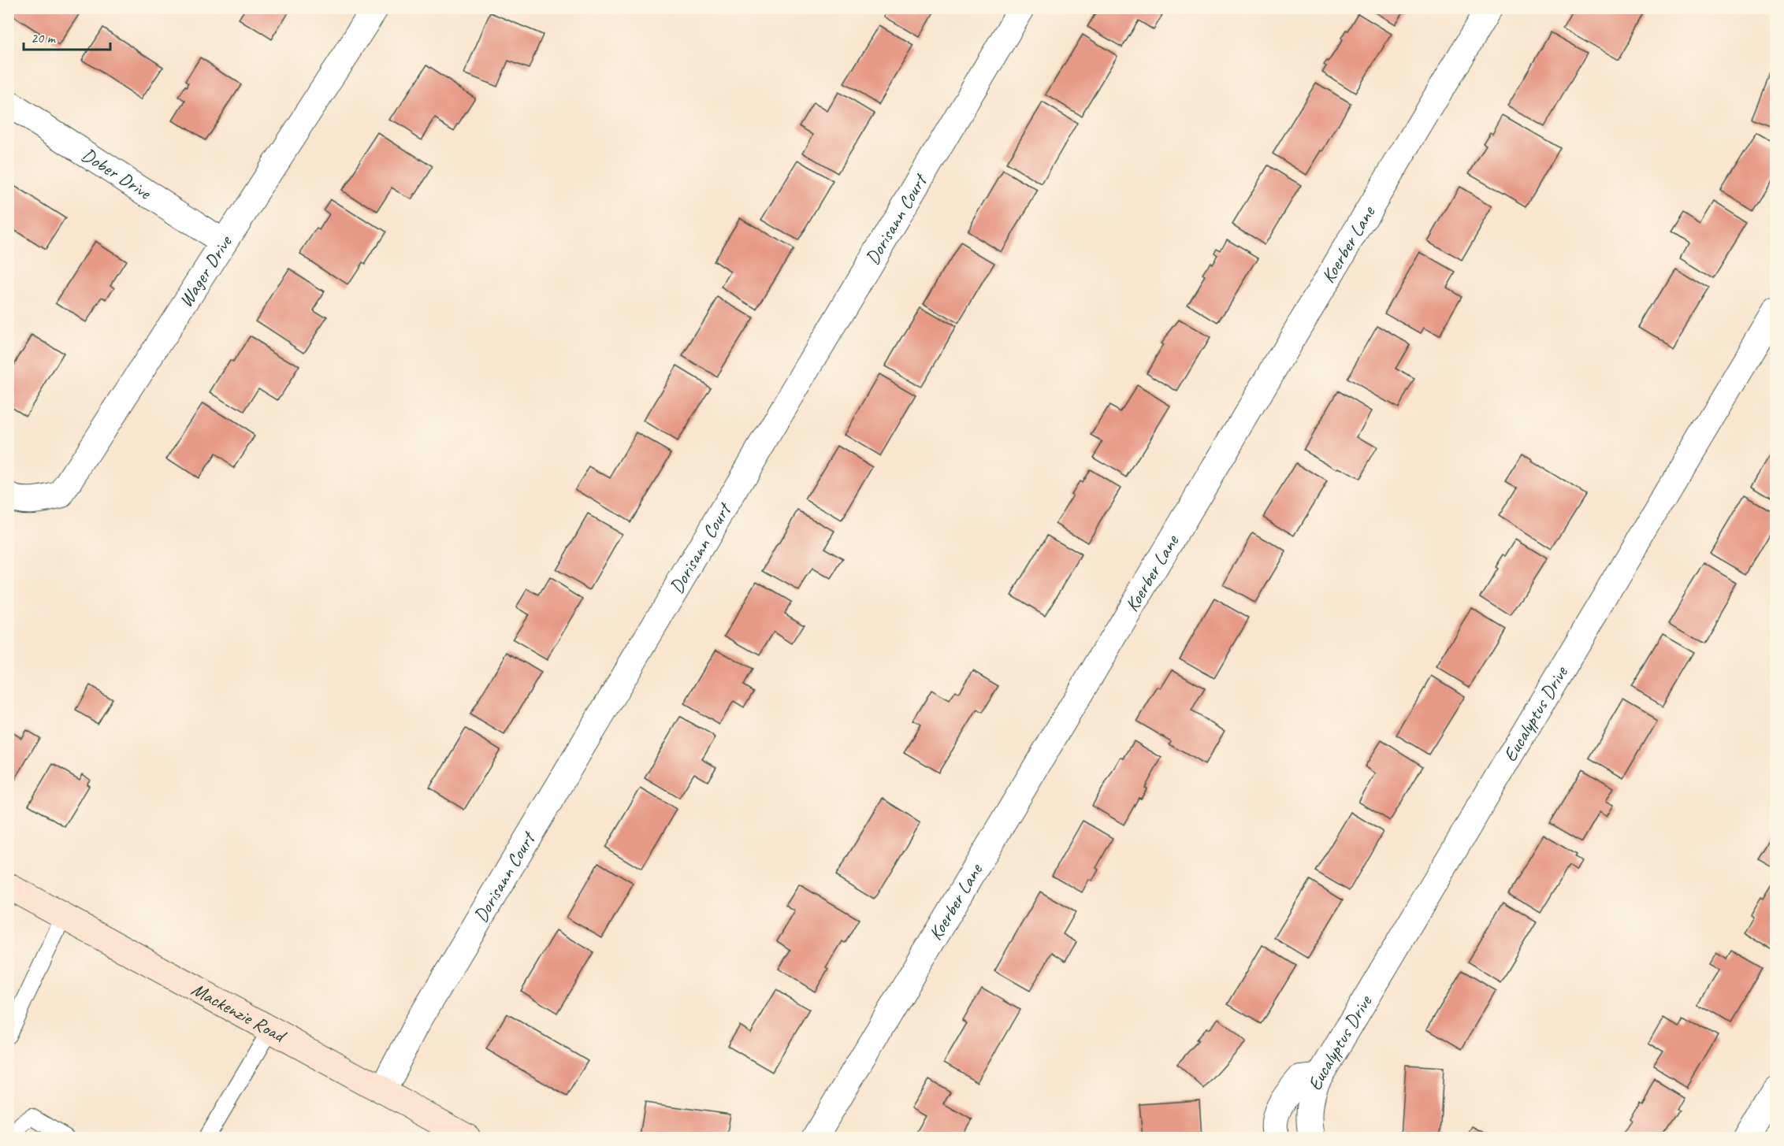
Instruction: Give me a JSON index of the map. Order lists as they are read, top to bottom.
{
  "streets": {
    "main road": ["Mackenzie Road"],
    "street": [
      "Dober Drive",
      "Dorisann Court",
      "Koerber Lane",
      "Wager Drive",
      "Eucalyptus Drive"
    ]
  },
  "crossings": [
    ["Dober Drive", "Wager Drive"],
    ["Dorisann Court", "Mackenzie Road"]
  ],
  "scale_bar": "20 m"
}
